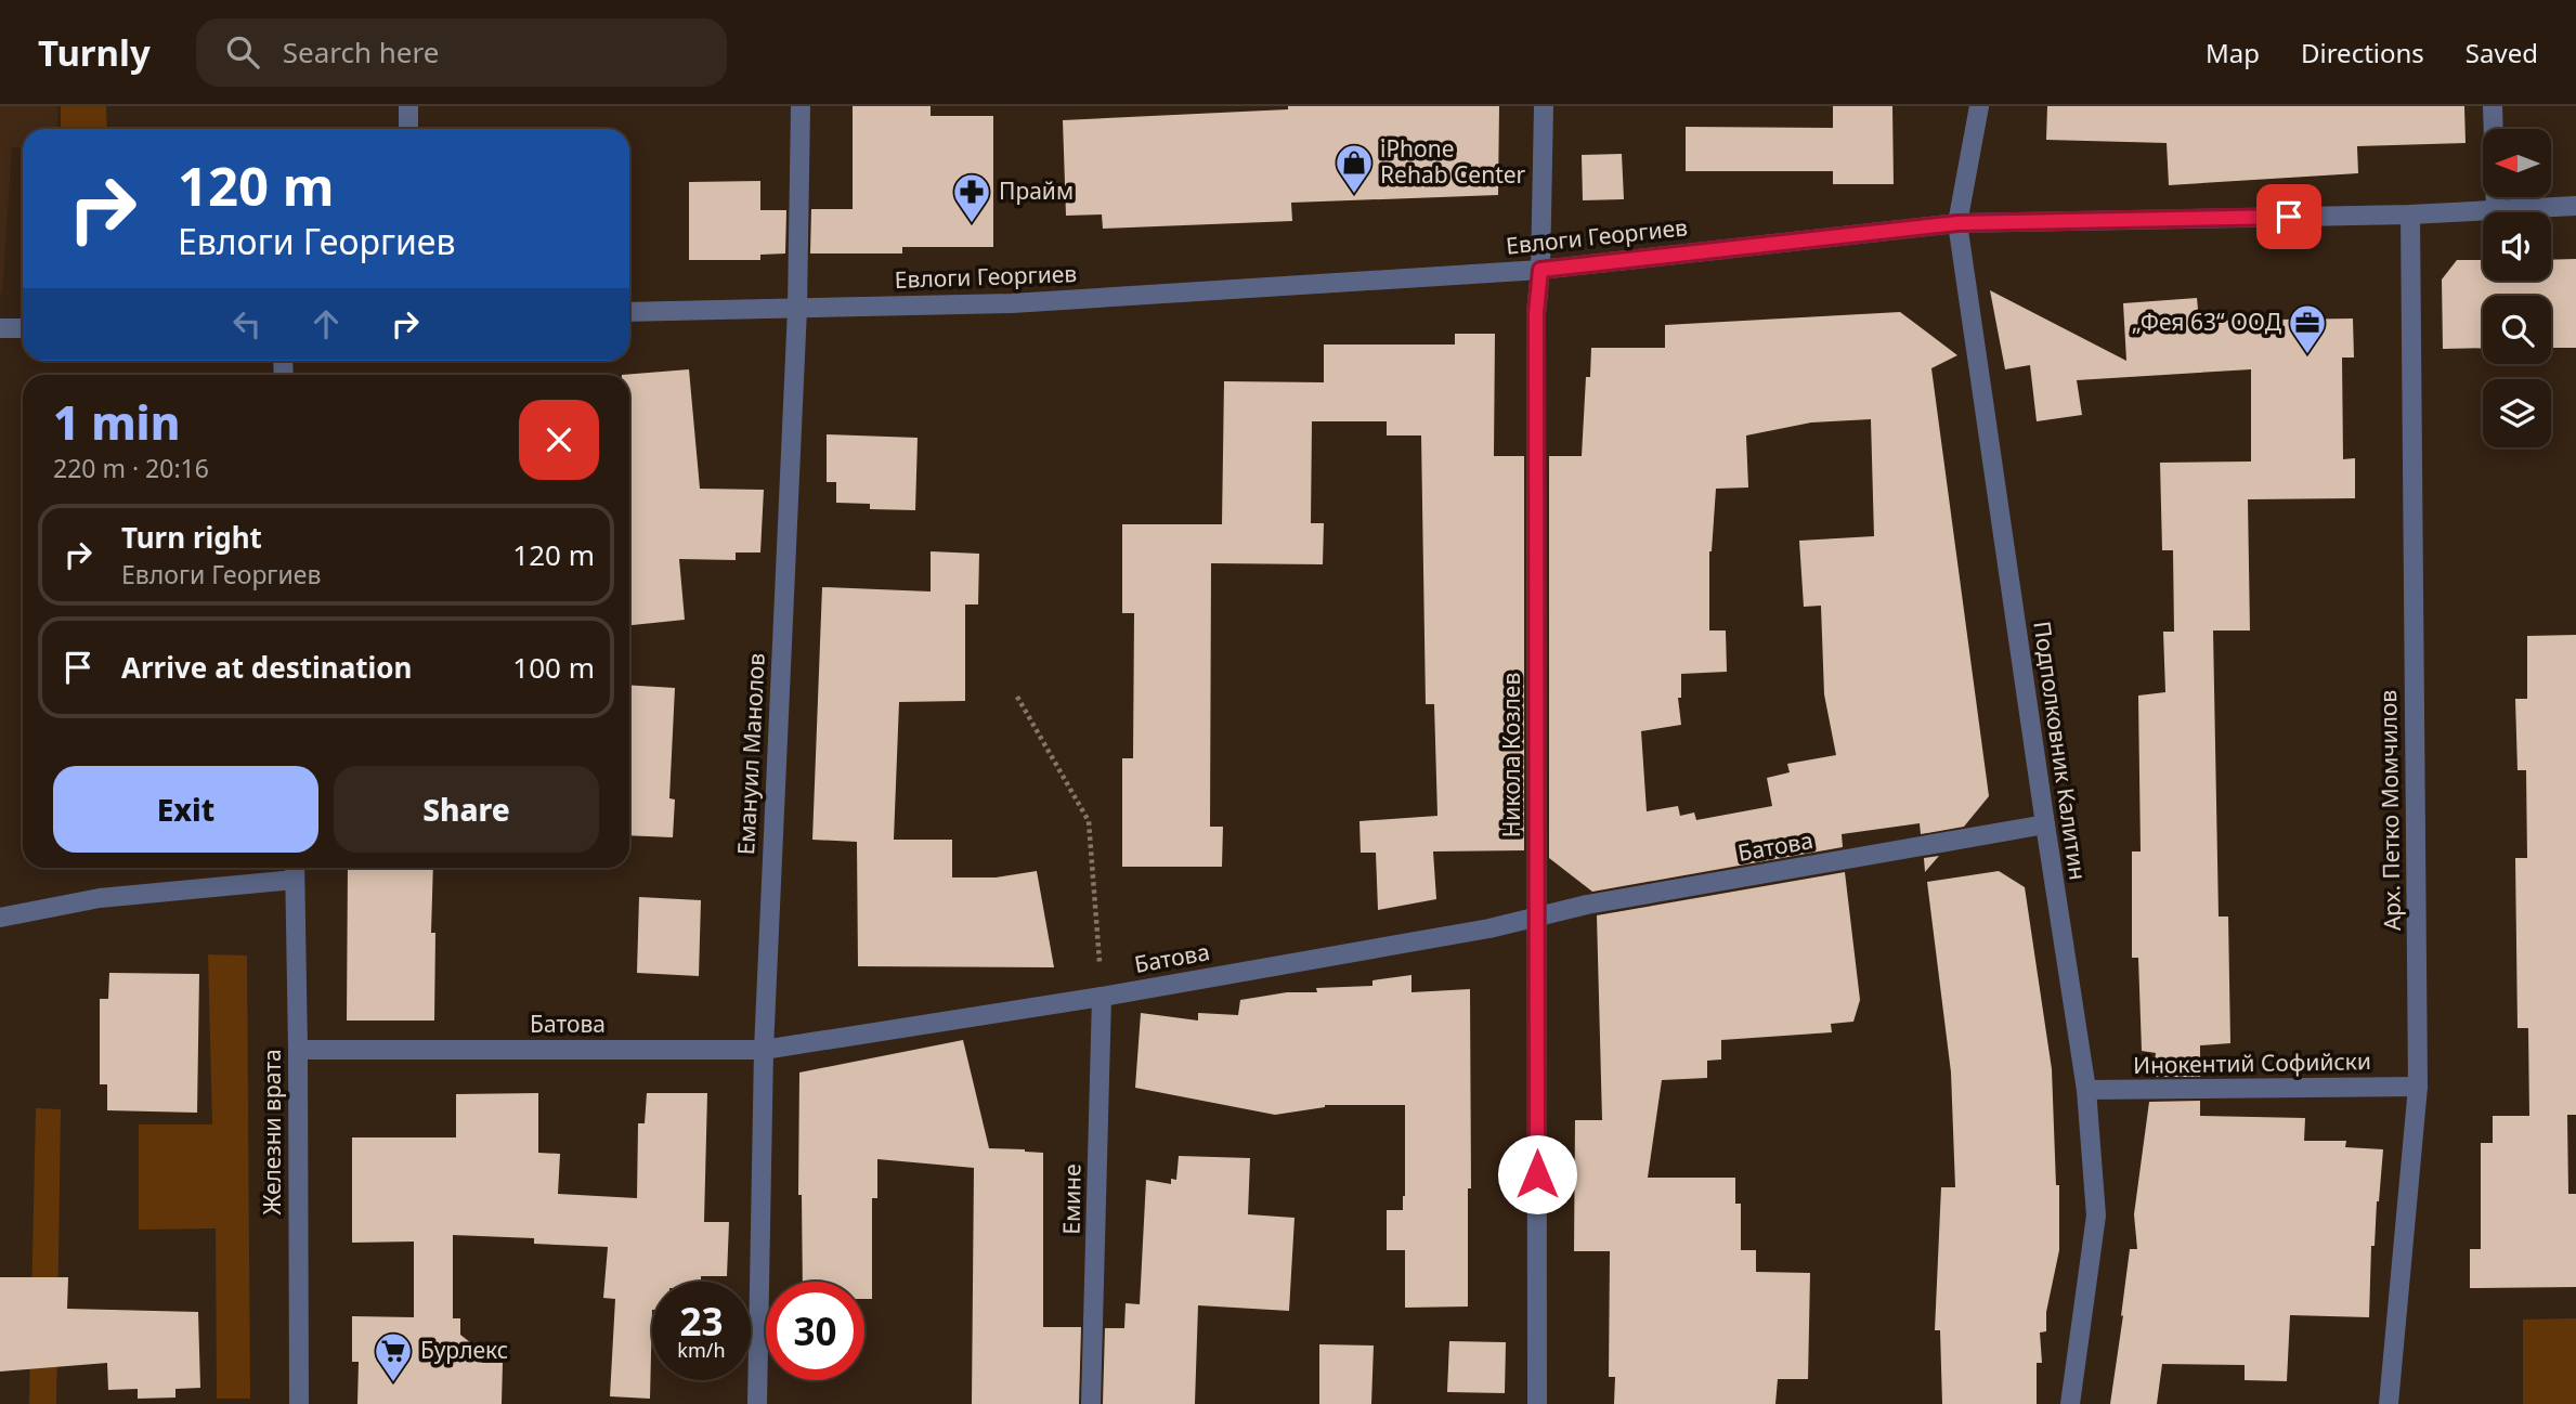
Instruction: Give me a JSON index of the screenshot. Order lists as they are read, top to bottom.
{
  "streets": {
    "street": [
      "Евлоги Георгиев",
      "Подполковник Калитин",
      "Емануил Манолов",
      "Никола Козлев",
      "Арх. Петко Момчилов",
      "Батова",
      "Инокентий Софийски",
      "Железни врата",
      "Емине"
    ]
  },
  "crossings": [
    ["Евлоги Георгиев", "Подполковник Калитин"],
    ["Евлоги Георгиев", "Емануил Манолов"],
    ["Евлоги Георгиев", "Никола Козлев"],
    ["Евлоги Георгиев", "Арх. Петко Момчилов"],
    ["Подполковник Калитин", "Батова"],
    ["Подполковник Калитин", "Инокентий Софийски"],
    ["Емануил Манолов", "Батова"],
    ["Никола Козлев", "Батова"],
    ["Арх. Петко Момчилов", "Инокентий Софийски"],
    ["Батова", "Железни врата"],
    ["Батова", "Емине"]
  ],
  "places": {
    "shop": ["iPhone Rehab Center"],
    "pharmacy": ["Прайм"],
    "office": ["„Фея 63“ ООД"],
    "supermarket": ["Бурлекс"]
  },
  "north": "left",
  "page": {
    "header": "Turnly",
    "search": "Search here",
    "nav": ["Map", "Directions", "Saved"],
    "turn": ["120 m", "Евлоги Георгиев"],
    "heading": ["1 min", "220 m · 20:16"],
    "list": [
      {
        "name": "Turn right",
        "note": "Евлоги Георгиев",
        "value": "120 m"
      },
      {
        "name": "Arrive at destination",
        "value": "100 m"
      }
    ],
    "buttons": ["Exit", "Share"],
    "speed": "23 km/h",
    "limit": "30"
  }
}
